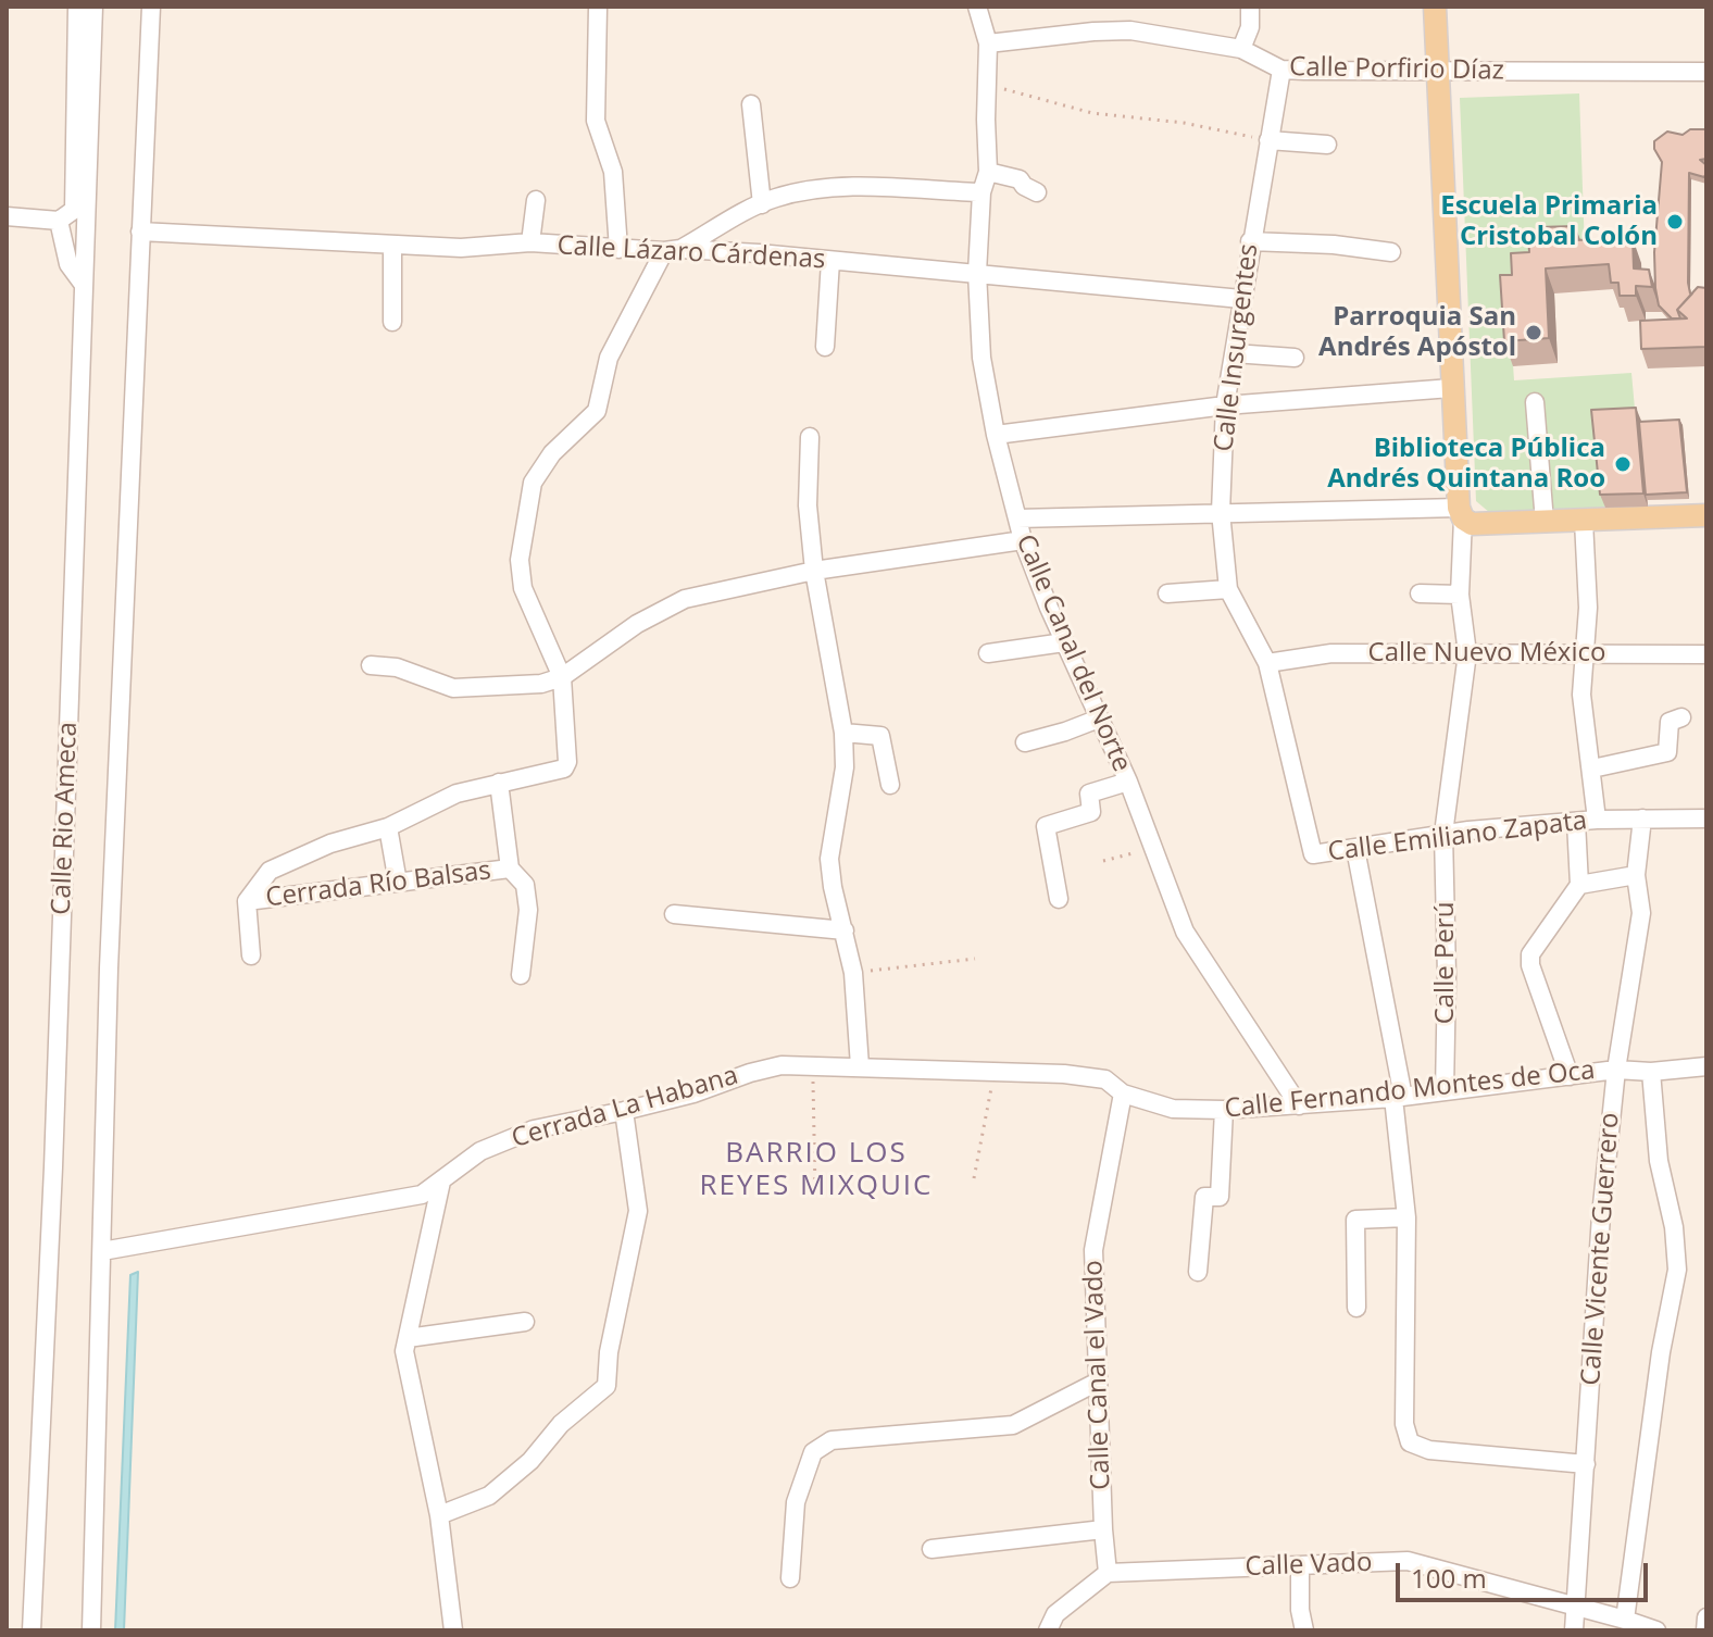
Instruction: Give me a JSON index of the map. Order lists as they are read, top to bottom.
{
  "streets": {
    "street": [
      "Calle Porfirio Díaz",
      "Calle Lázaro Cárdenas",
      "Calle Insurgentes",
      "Calle Canal del Norte",
      "Calle Nuevo México",
      "Calle Rio Ameca",
      "Calle Emiliano Zapata",
      "Cerrada Río Balsas",
      "Calle Perú",
      "Calle Fernando Montes de Oca",
      "Cerrada La Habana",
      "Calle Vicente Guerrero",
      "Calle Canal el Vado",
      "Calle Vado"
    ]
  },
  "crossings": [
    ["Calle Porfirio Díaz", "Calle Insurgentes"],
    ["Calle Porfirio Díaz", "Calle Canal del Norte"],
    ["Calle Lázaro Cárdenas", "Calle Insurgentes"],
    ["Calle Lázaro Cárdenas", "Calle Canal del Norte"],
    ["Calle Lázaro Cárdenas", "Calle Rio Ameca"],
    ["Calle Insurgentes", "Calle Nuevo México"],
    ["Calle Insurgentes", "Calle Emiliano Zapata"],
    ["Calle Canal del Norte", "Calle Fernando Montes de Oca"],
    ["Calle Nuevo México", "Calle Perú"],
    ["Calle Emiliano Zapata", "Calle Perú"],
    ["Calle Emiliano Zapata", "Calle Vicente Guerrero"],
    ["Calle Perú", "Calle Fernando Montes de Oca"],
    ["Calle Fernando Montes de Oca", "Cerrada La Habana"],
    ["Calle Fernando Montes de Oca", "Calle Vicente Guerrero"],
    ["Calle Fernando Montes de Oca", "Calle Canal el Vado"],
    ["Calle Vicente Guerrero", "Calle Vado"],
    ["Calle Canal el Vado", "Calle Vado"]
  ],
  "districts": ["BARRIO LOS REYES MIXQUIC"],
  "places": ["Escuela Primaria Cristobal Colón", "Parroquia San Andrés Apóstol", "Biblioteca Pública Andrés Quintana Roo"],
  "scale_bar": "100 m"
}
